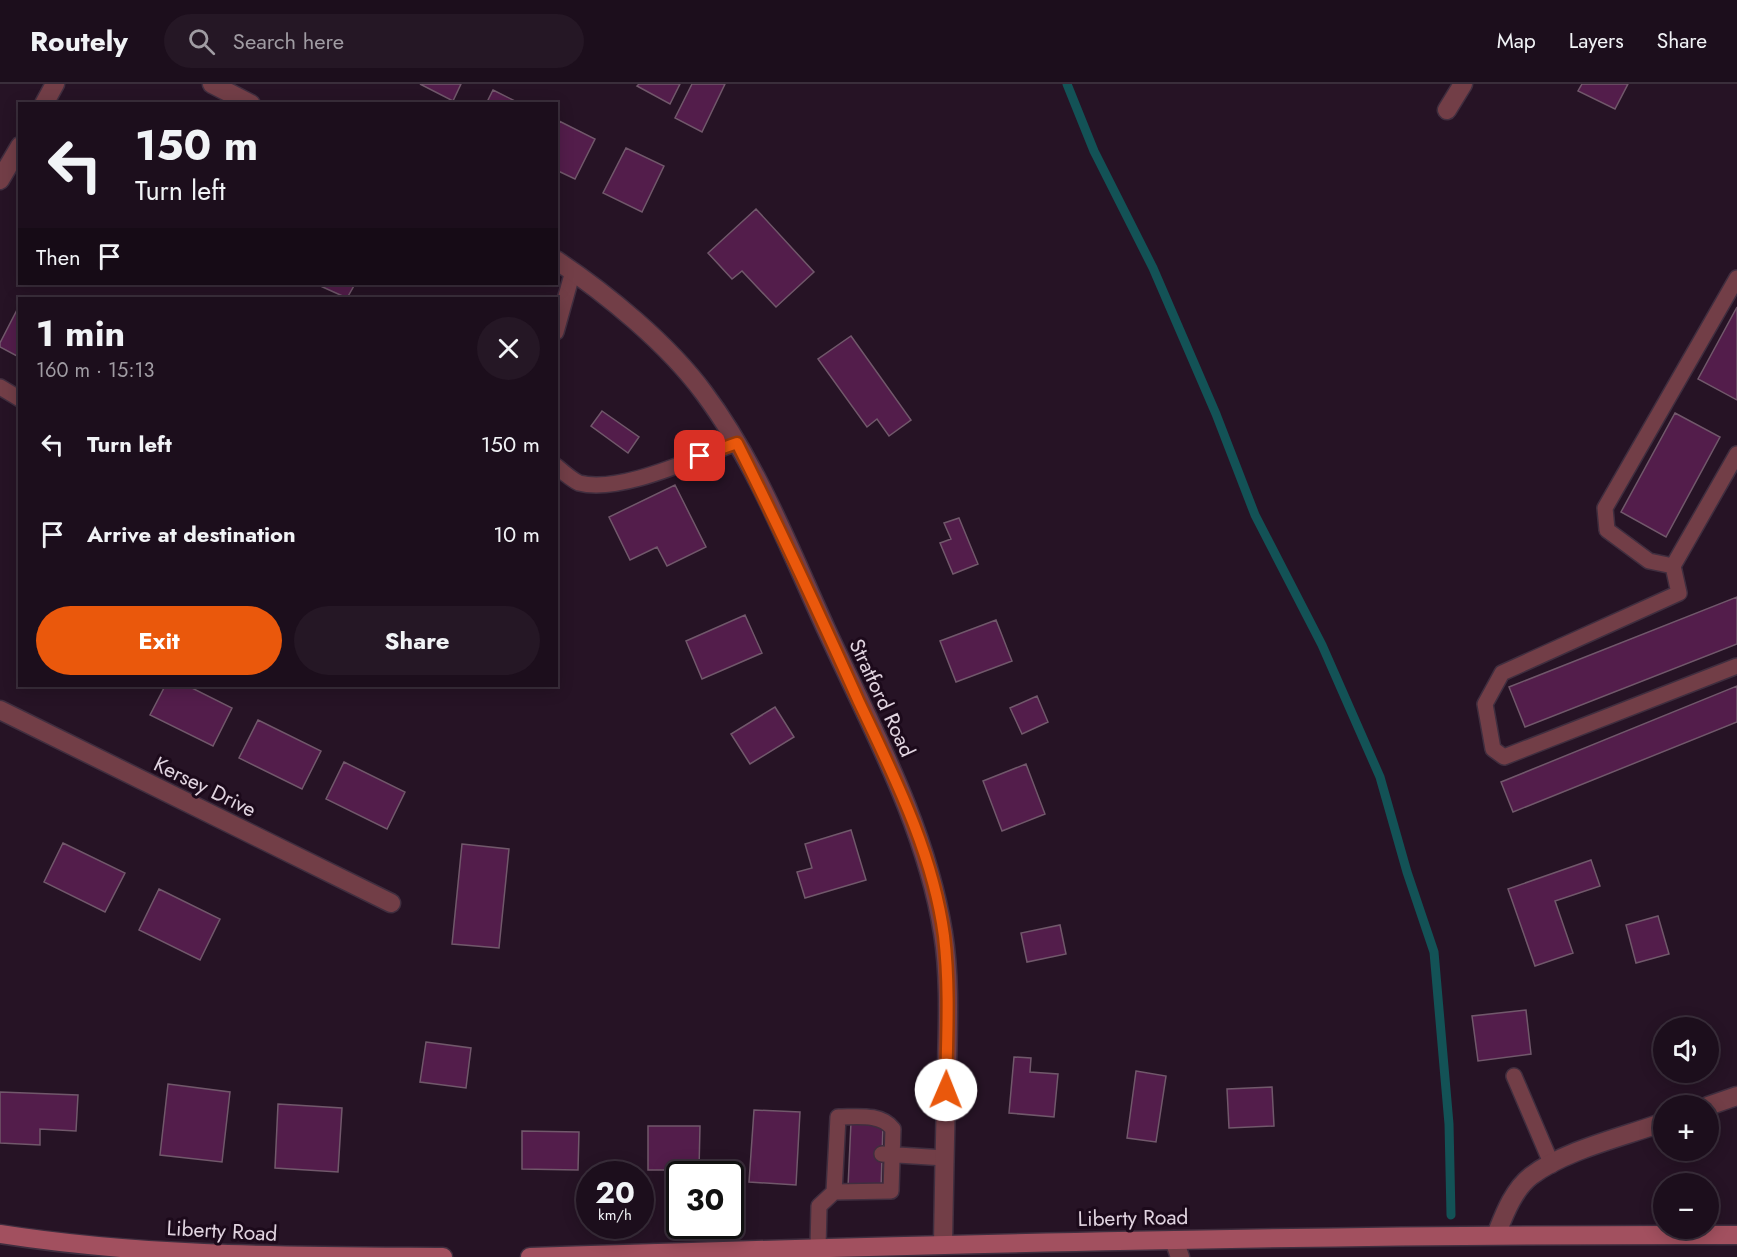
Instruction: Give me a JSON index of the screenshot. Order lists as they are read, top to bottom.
{
  "streets": {
    "main road": ["Liberty Road"],
    "street": ["Stratford Road", "Kersey Drive"]
  },
  "crossings": [
    ["Stratford Road", "Liberty Road"]
  ],
  "page": {
    "header": "Routely",
    "search": "Search here",
    "nav": ["Map", "Layers", "Share"],
    "turn": ["150 m", "Turn left"],
    "then": "Then",
    "heading": ["1 min", "160 m · 15:13"],
    "list": [
      {
        "name": "Turn left",
        "value": "150 m"
      },
      {
        "name": "Arrive at destination",
        "value": "10 m"
      }
    ],
    "buttons": ["Exit", "Share"],
    "map_buttons": ["+", "−"],
    "speed": "20 km/h",
    "limit": "30"
  }
}
